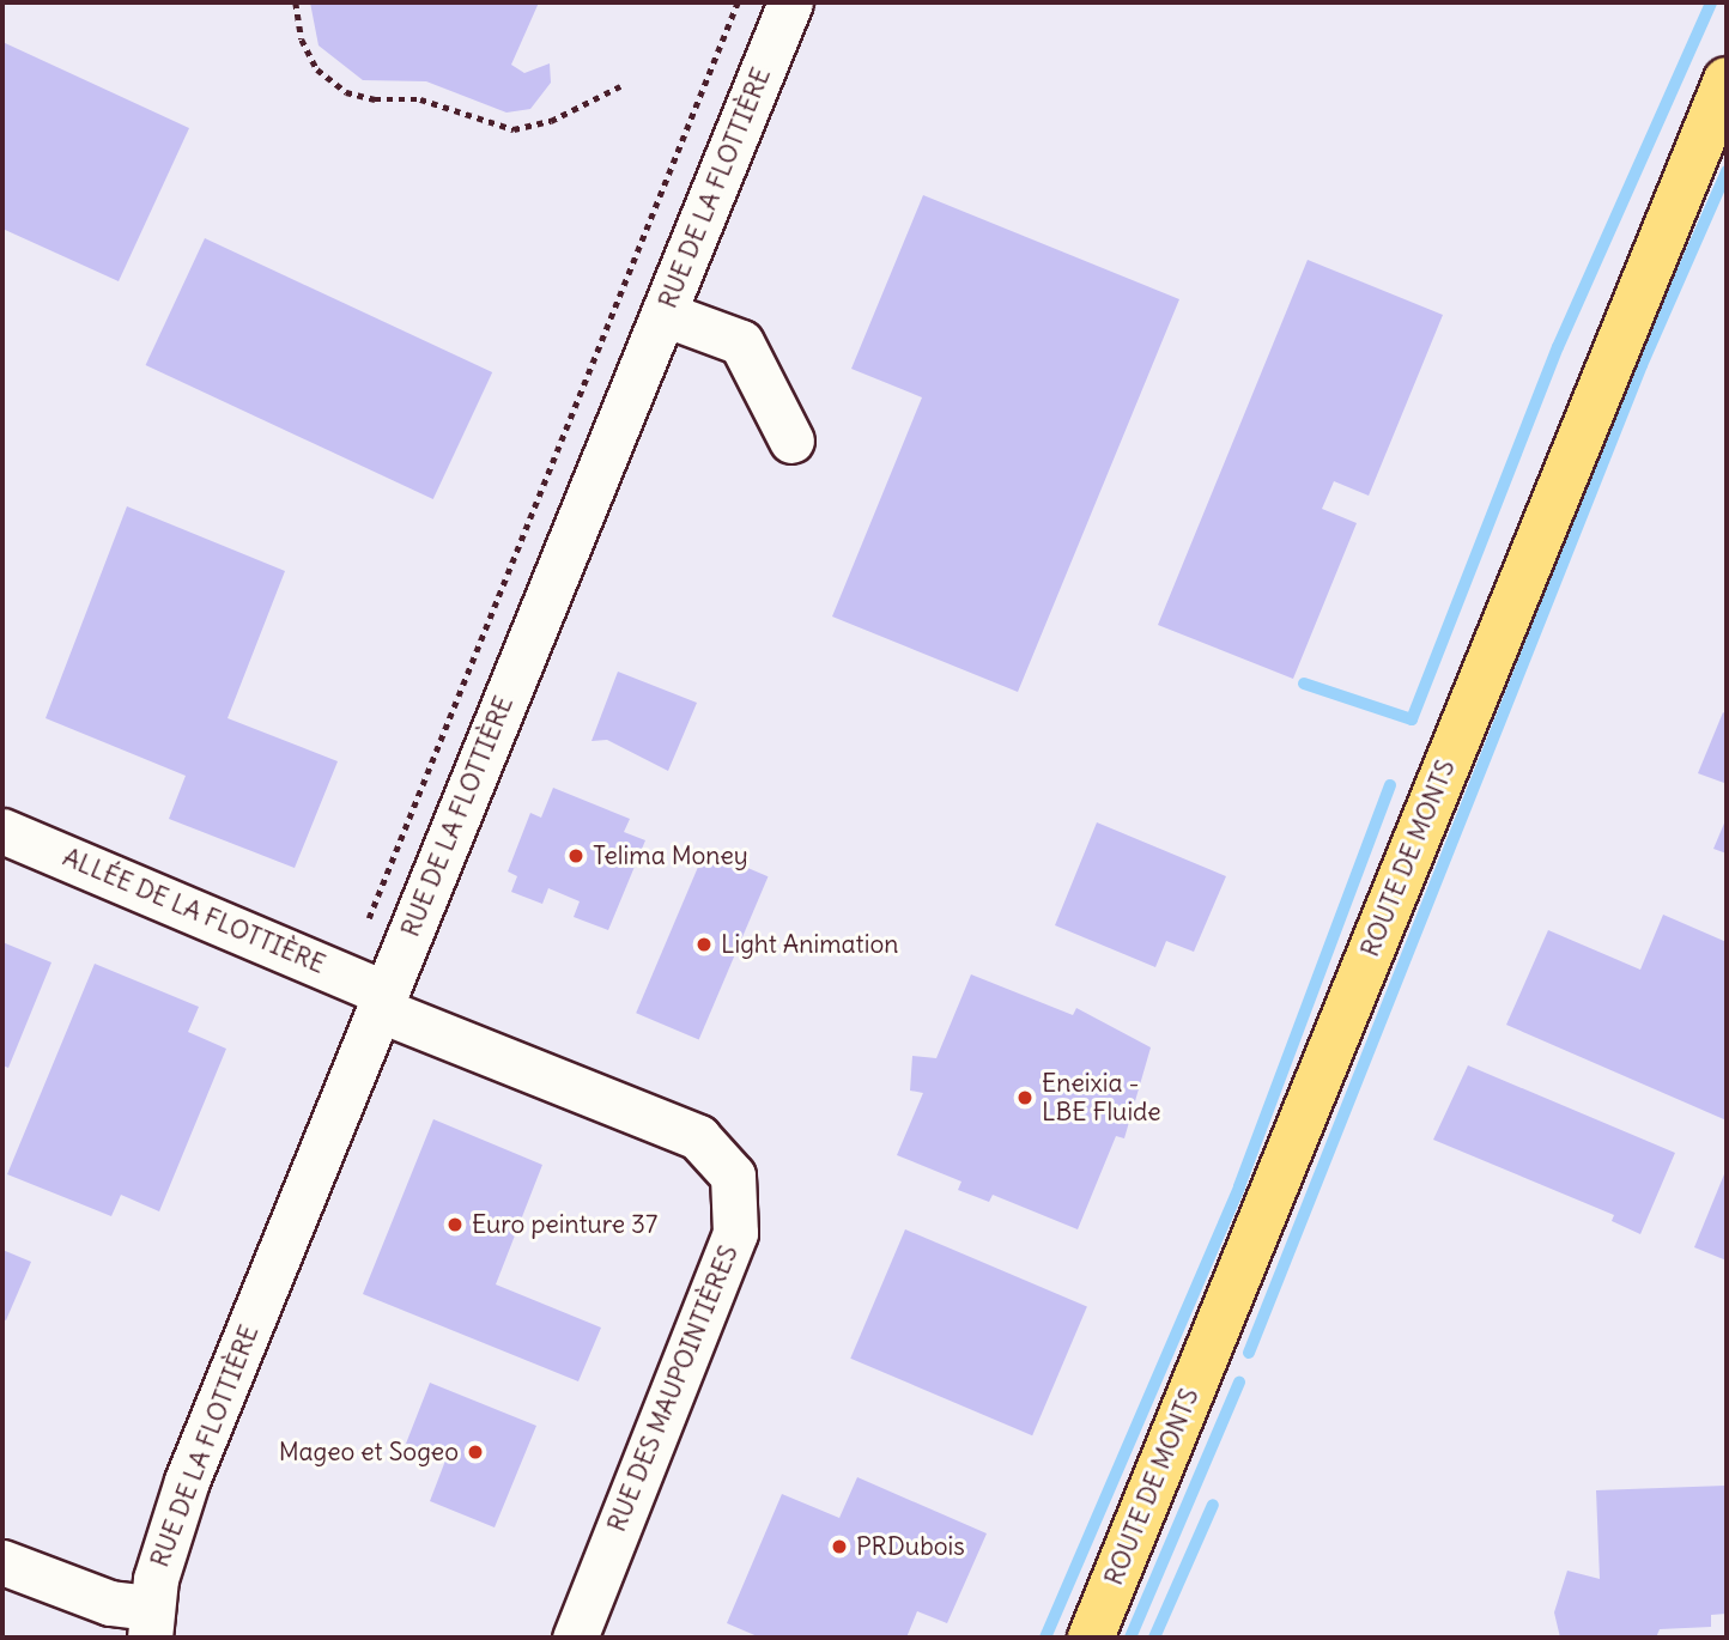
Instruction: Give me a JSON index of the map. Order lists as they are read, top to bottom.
{
  "streets": {
    "main road": ["ROUTE DE MONTS"],
    "street": ["RUE DE LA FLOTTIÈRE", "ALLÉE DE LA FLOTTIÈRE", "RUE DES MAUPOINTIÈRES"]
  },
  "crossings": [
    ["RUE DE LA FLOTTIÈRE", "ALLÉE DE LA FLOTTIÈRE"],
    ["RUE DE LA FLOTTIÈRE", "RUE DES MAUPOINTIÈRES"],
    ["ALLÉE DE LA FLOTTIÈRE", "RUE DES MAUPOINTIÈRES"]
  ],
  "places": [
    "Telima Money",
    "Light Animation",
    "Eneixia - LBE Fluide",
    "Euro peinture 37",
    "Mageo et Sogeo",
    "PRDubois"
  ]
}
